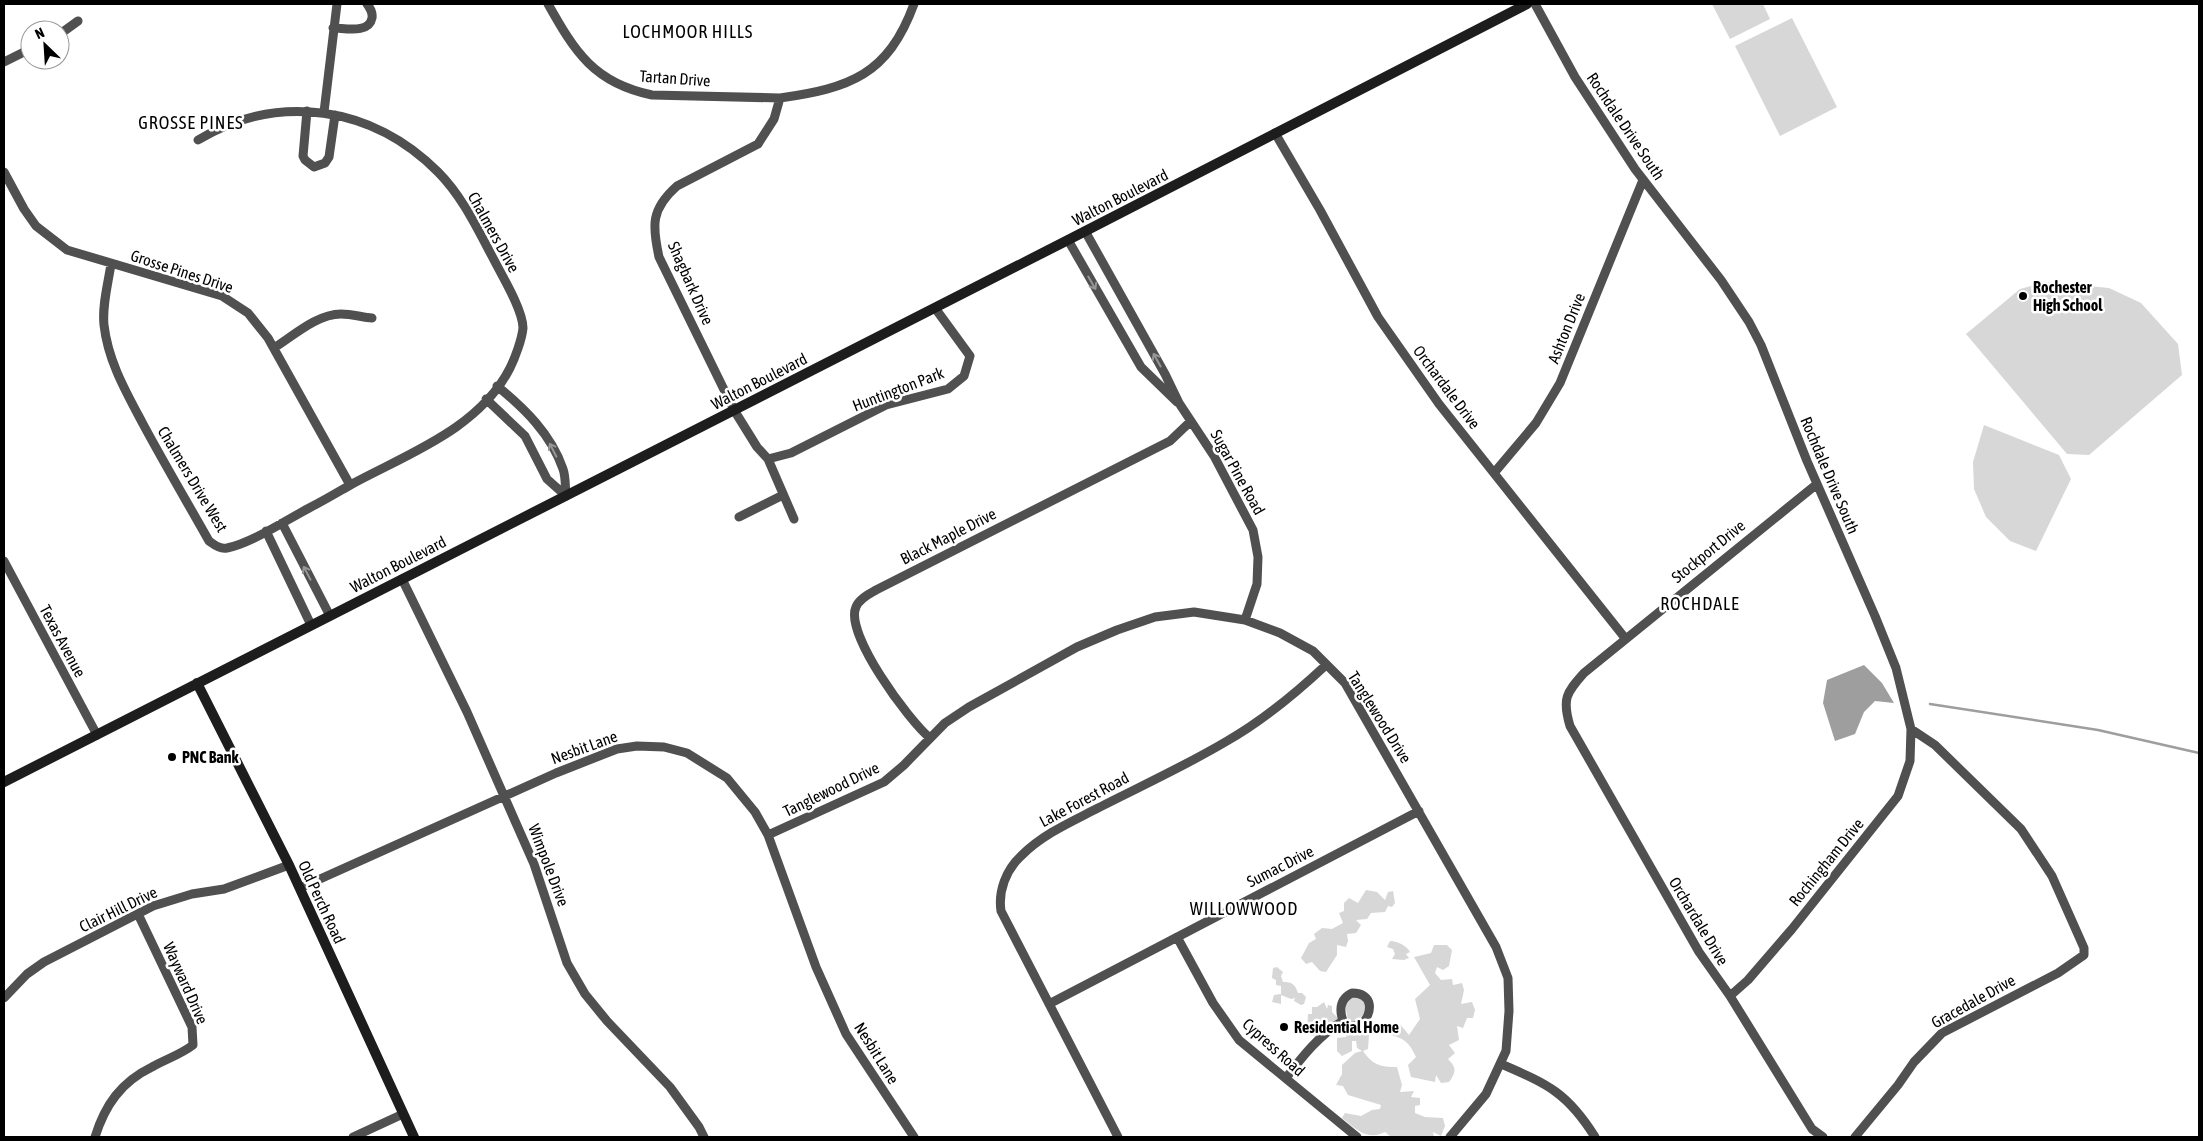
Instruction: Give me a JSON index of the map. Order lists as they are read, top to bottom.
{
  "streets": {
    "main road": ["Walton Boulevard", "Old Perch Road"],
    "street": [
      "Tartan Drive",
      "Rochdale Drive South",
      "Chalmers Drive",
      "Grosse Pines Drive",
      "Shagbark Drive",
      "Ashton Drive",
      "Orchardale Drive",
      "Huntington Park",
      "Sugar Pine Road",
      "Chalmers Drive West",
      "Black Maple Drive",
      "Stockport Drive",
      "Texas Avenue",
      "Tanglewood Drive",
      "Nesbit Lane",
      "Lake Forest Road",
      "Rochingham Drive",
      "Wimpole Drive",
      "Sumac Drive",
      "Clair Hill Drive",
      "Wayward Drive",
      "Gracedale Drive",
      "Cypress Road"
    ]
  },
  "crossings": [
    ["Tartan Drive", "Shagbark Drive"],
    ["Rochdale Drive South", "Ashton Drive"],
    ["Rochdale Drive South", "Stockport Drive"],
    ["Rochdale Drive South", "Rochingham Drive"],
    ["Rochdale Drive South", "Gracedale Drive"],
    ["Walton Boulevard", "Shagbark Drive"],
    ["Walton Boulevard", "Orchardale Drive"],
    ["Walton Boulevard", "Huntington Park"],
    ["Walton Boulevard", "Sugar Pine Road"],
    ["Walton Boulevard", "Texas Avenue"],
    ["Walton Boulevard", "Wimpole Drive"],
    ["Walton Boulevard", "Old Perch Road"],
    ["Chalmers Drive", "Chalmers Drive West"],
    ["Grosse Pines Drive", "Chalmers Drive West"],
    ["Ashton Drive", "Orchardale Drive"],
    ["Orchardale Drive", "Stockport Drive"],
    ["Orchardale Drive", "Rochingham Drive"],
    ["Sugar Pine Road", "Black Maple Drive"],
    ["Sugar Pine Road", "Tanglewood Drive"],
    ["Black Maple Drive", "Tanglewood Drive"],
    ["Tanglewood Drive", "Nesbit Lane"],
    ["Tanglewood Drive", "Lake Forest Road"],
    ["Tanglewood Drive", "Sumac Drive"],
    ["Nesbit Lane", "Wimpole Drive"],
    ["Nesbit Lane", "Old Perch Road"],
    ["Lake Forest Road", "Sumac Drive"],
    ["Rochingham Drive", "Gracedale Drive"],
    ["Sumac Drive", "Cypress Road"],
    ["Old Perch Road", "Clair Hill Drive"],
    ["Clair Hill Drive", "Wayward Drive"]
  ],
  "districts": [
    "LOCHMOOR HILLS",
    "GROSSE PINES",
    "ROCHDALE",
    "WILLOWWOOD"
  ],
  "places": ["Rochester High School", "PNC Bank", "Residential Home"],
  "north": "top left"
}
